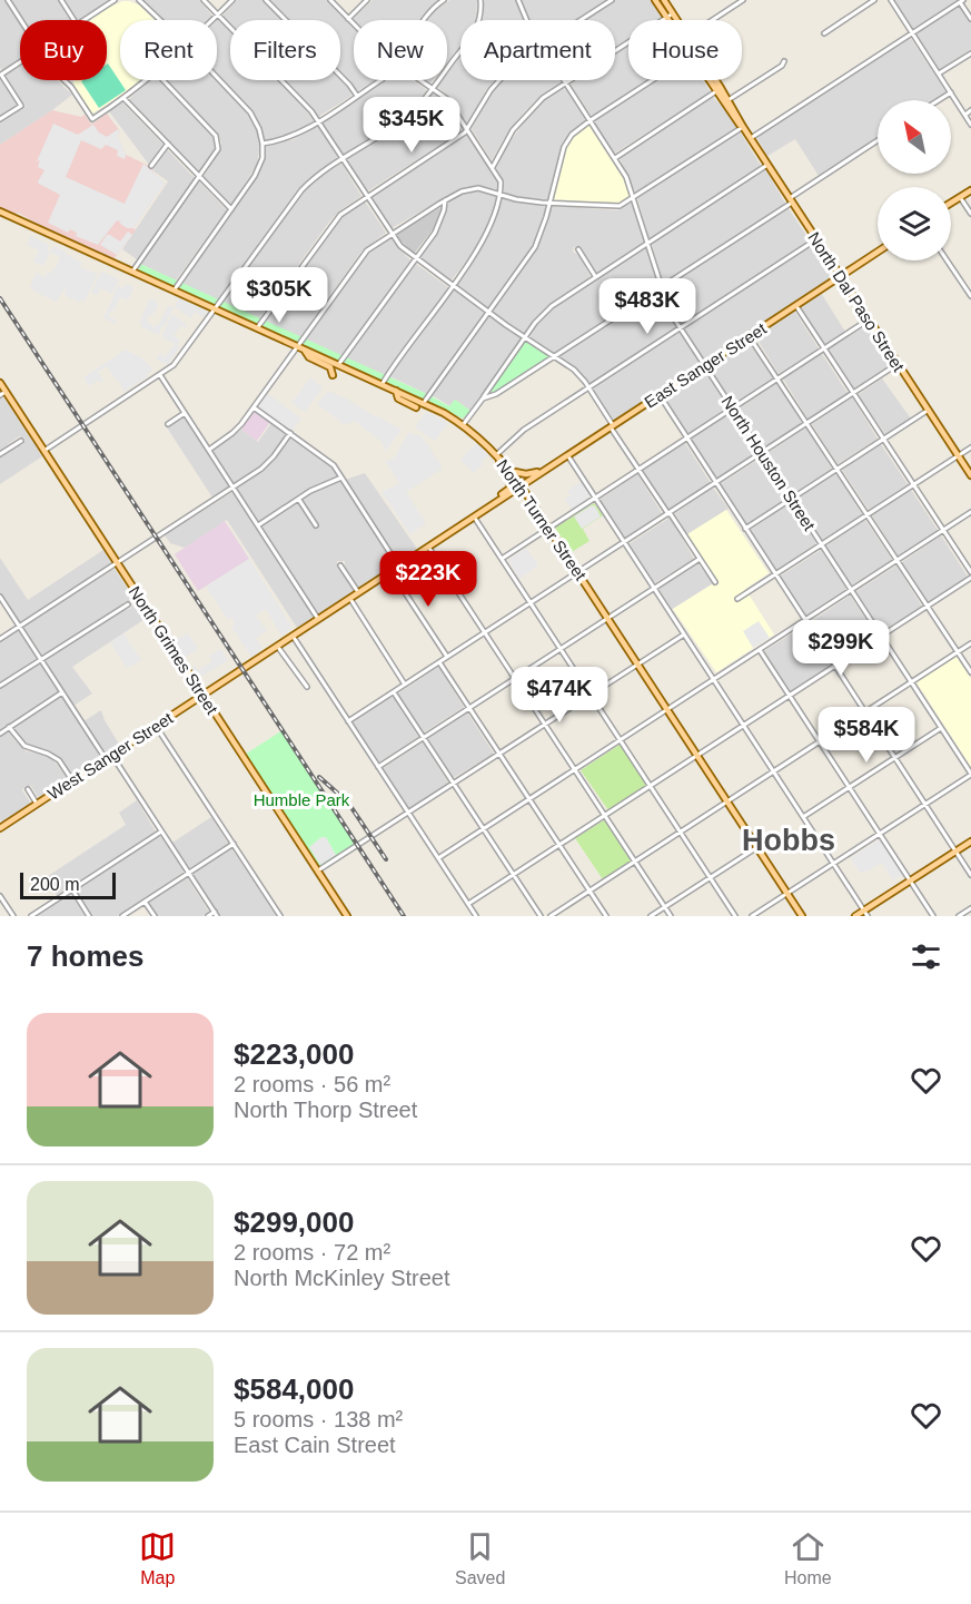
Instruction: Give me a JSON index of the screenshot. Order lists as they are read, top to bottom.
{
  "streets": {
    "main road": [
      "North Dal Paso Street",
      "East Sanger Street",
      "North Turner Street",
      "North Grimes Street",
      "West Sanger Street"
    ],
    "street": ["North Houston Street"]
  },
  "crossings": [
    ["North Dal Paso Street", "East Sanger Street"],
    ["East Sanger Street", "North Houston Street"],
    ["East Sanger Street", "North Turner Street"],
    ["East Sanger Street", "West Sanger Street"],
    ["North Turner Street", "West Sanger Street"],
    ["North Grimes Street", "West Sanger Street"]
  ],
  "districts": ["Hobbs"],
  "parks": ["Humble Park"],
  "scale_bar": "200 m",
  "north": "top left",
  "page": {
    "chip": [
      "Buy",
      "Rent",
      "Filters",
      "New",
      "Apartment",
      "House"
    ],
    "price": [
      "$345K",
      "$305K",
      "$483K",
      "$223K",
      "$299K",
      "$474K",
      "$584K"
    ],
    "scale": "200 m",
    "heading": "7 homes",
    "list": [
      {
        "name": "$223,000",
        "note": "2 rooms · 56 m² · North Thorp Street"
      },
      {
        "name": "$299,000",
        "note": "2 rooms · 72 m² · North McKinley Street"
      },
      {
        "name": "$584,000",
        "note": "5 rooms · 138 m² · East Cain Street"
      }
    ],
    "tabs": ["Map", "Saved", "Home"]
  }
}
